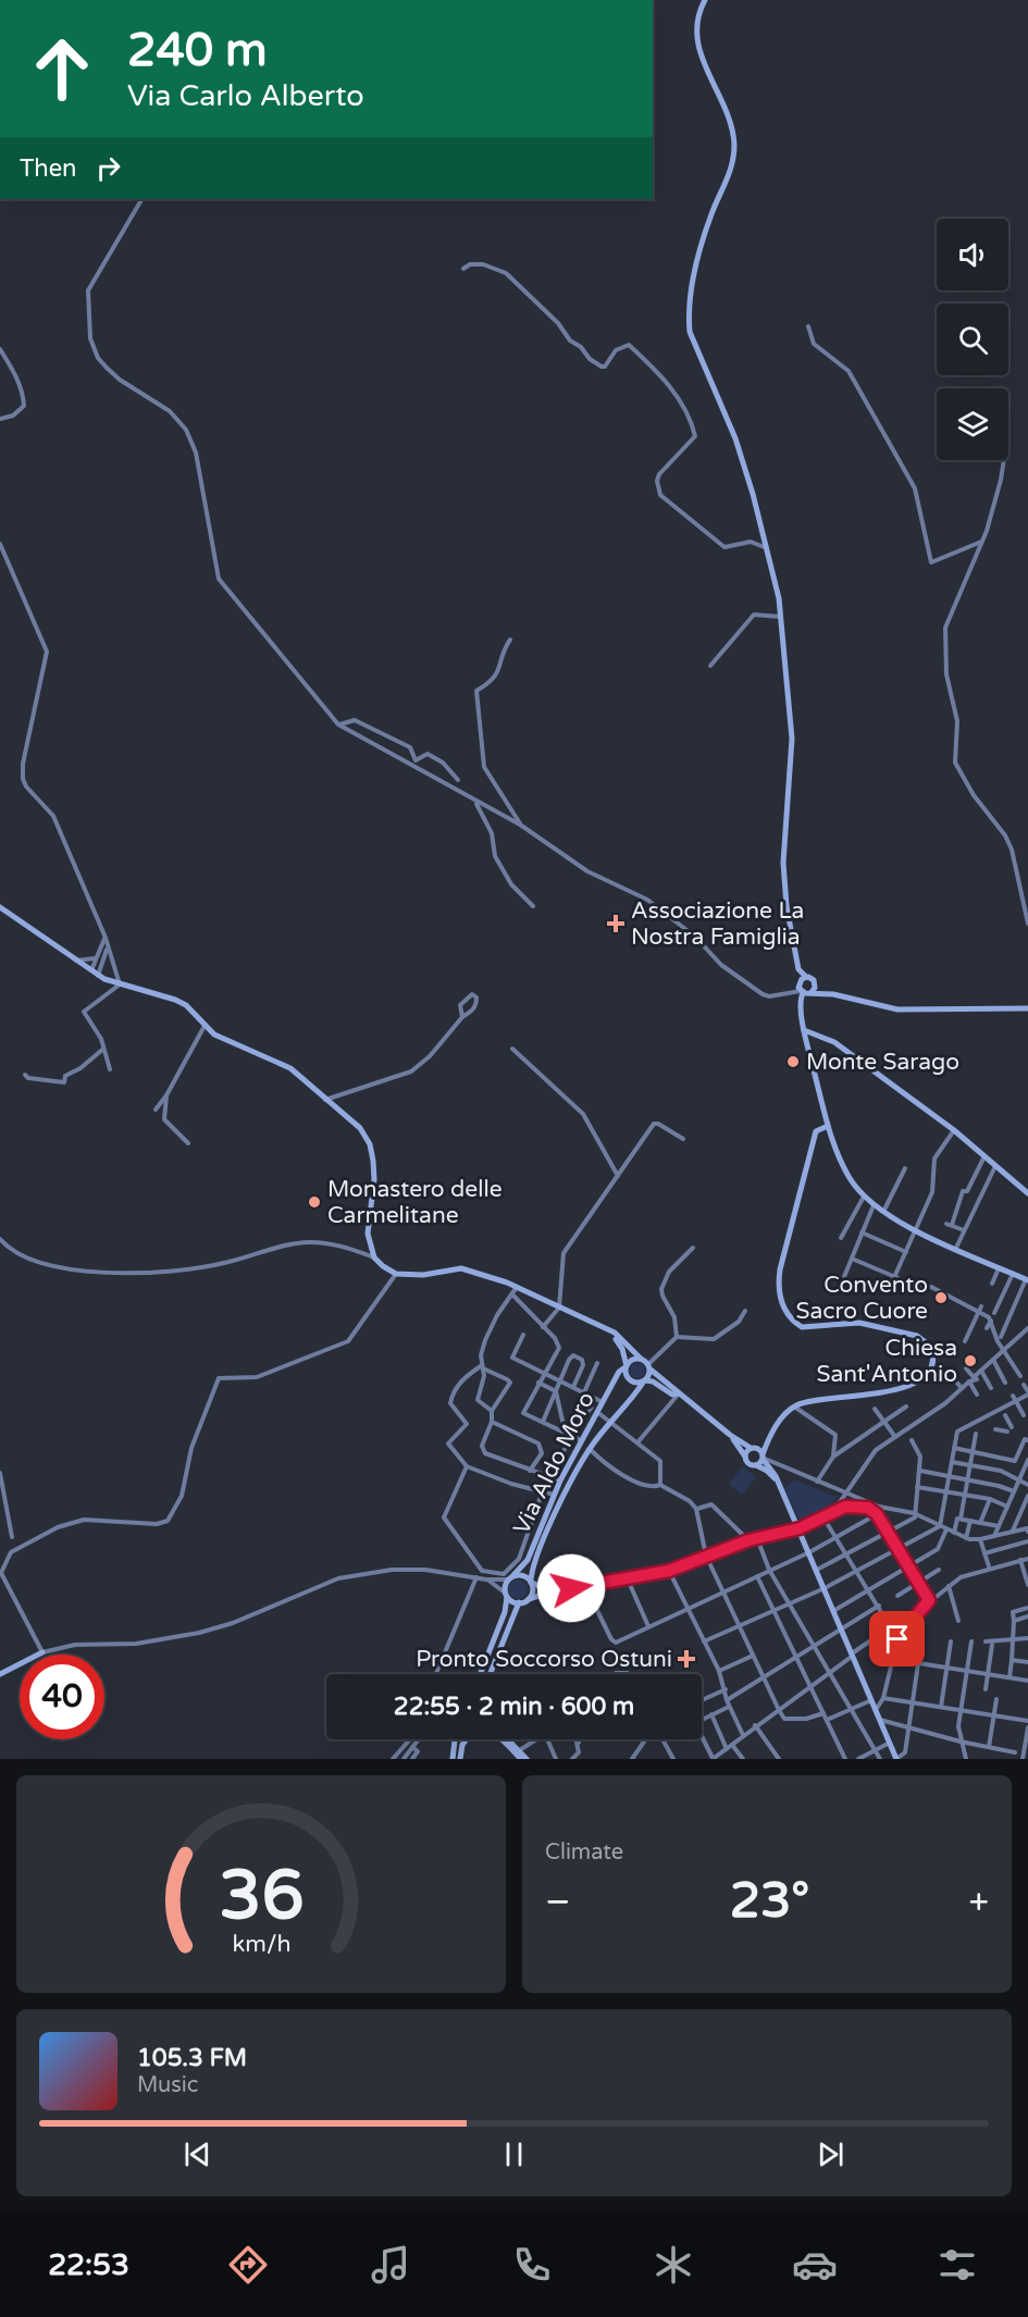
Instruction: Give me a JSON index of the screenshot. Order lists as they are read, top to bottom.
{
  "streets": {
    "main road": ["Via Aldo Moro"]
  },
  "places": {
    "health": ["Associazione La Nostra Famiglia", "Pronto Soccorso Ostuni"],
    "other": [
      "Monte Sarago",
      "Monastero delle Carmelitane",
      "Convento Sacro Cuore",
      "Chiesa Sant'Antonio"
    ]
  },
  "page": {
    "turn": ["240 m", "Via Carlo Alberto"],
    "then": "Then",
    "limit": "40",
    "trip": "22:55 · 2 min · 600 m",
    "tile": "Climate",
    "heat": ["−", "23°", "+"],
    "song": ["105.3 FM", "Music"],
    "tabs": "22:53",
    "gauge": ["36", "km/h"]
  }
}
